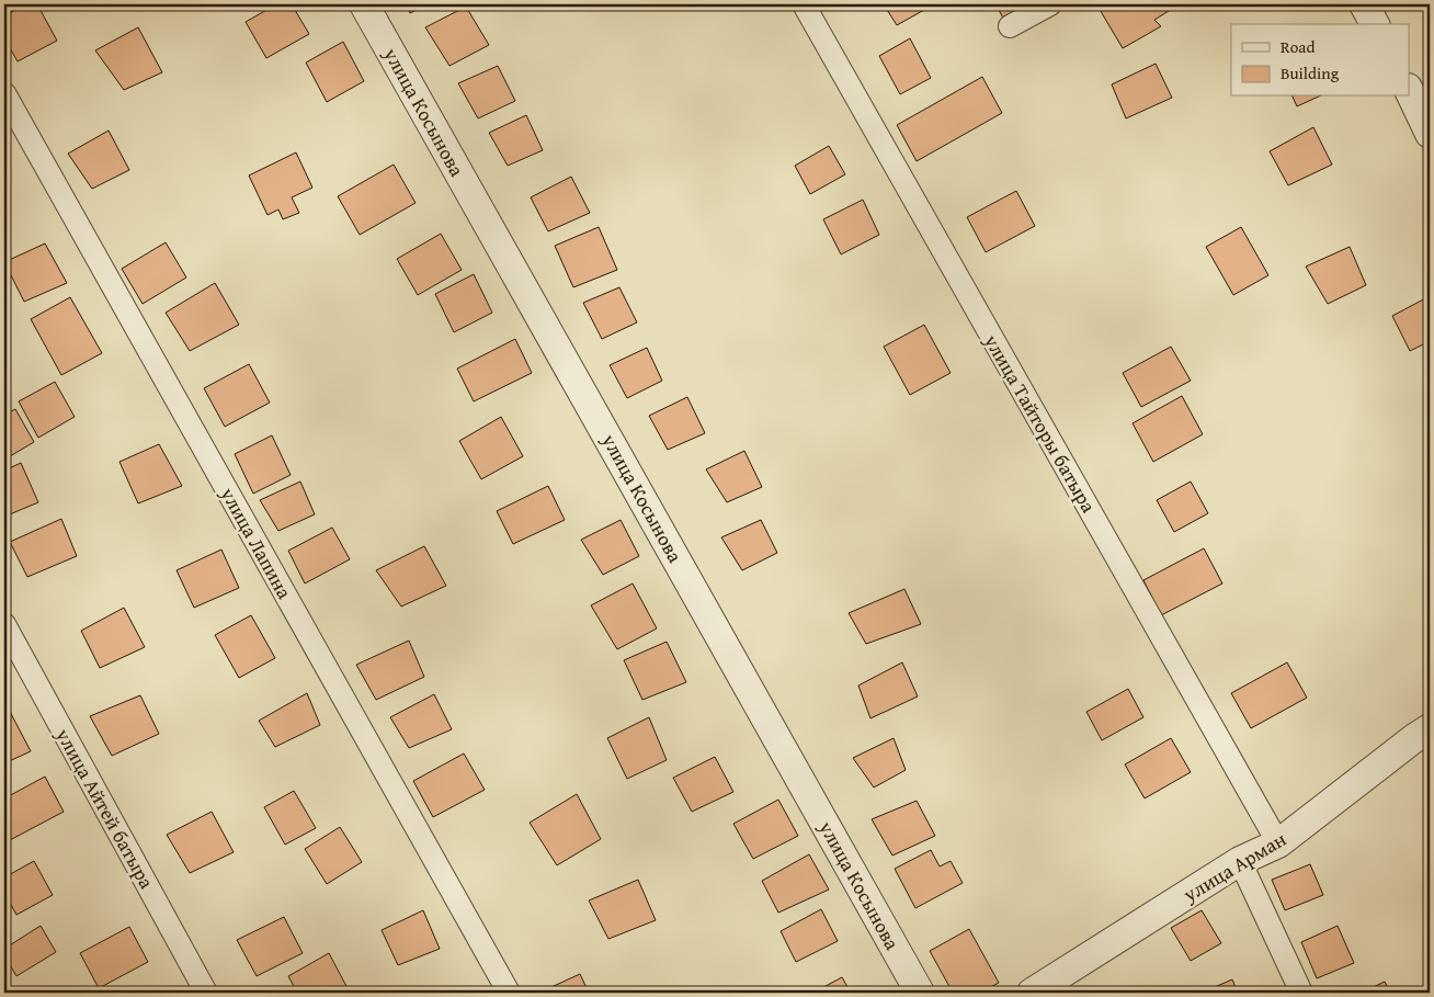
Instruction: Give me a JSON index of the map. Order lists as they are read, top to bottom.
{
  "streets": {
    "street": [
      "улица Косынова",
      "улица Тайторы батыра",
      "улица Лапина",
      "улица Айтей батыра",
      "улица Арман"
    ]
  },
  "crossings": [
    ["улица Тайторы батыра", "улица Арман"]
  ],
  "legend": ["Road", "Building"]
}
